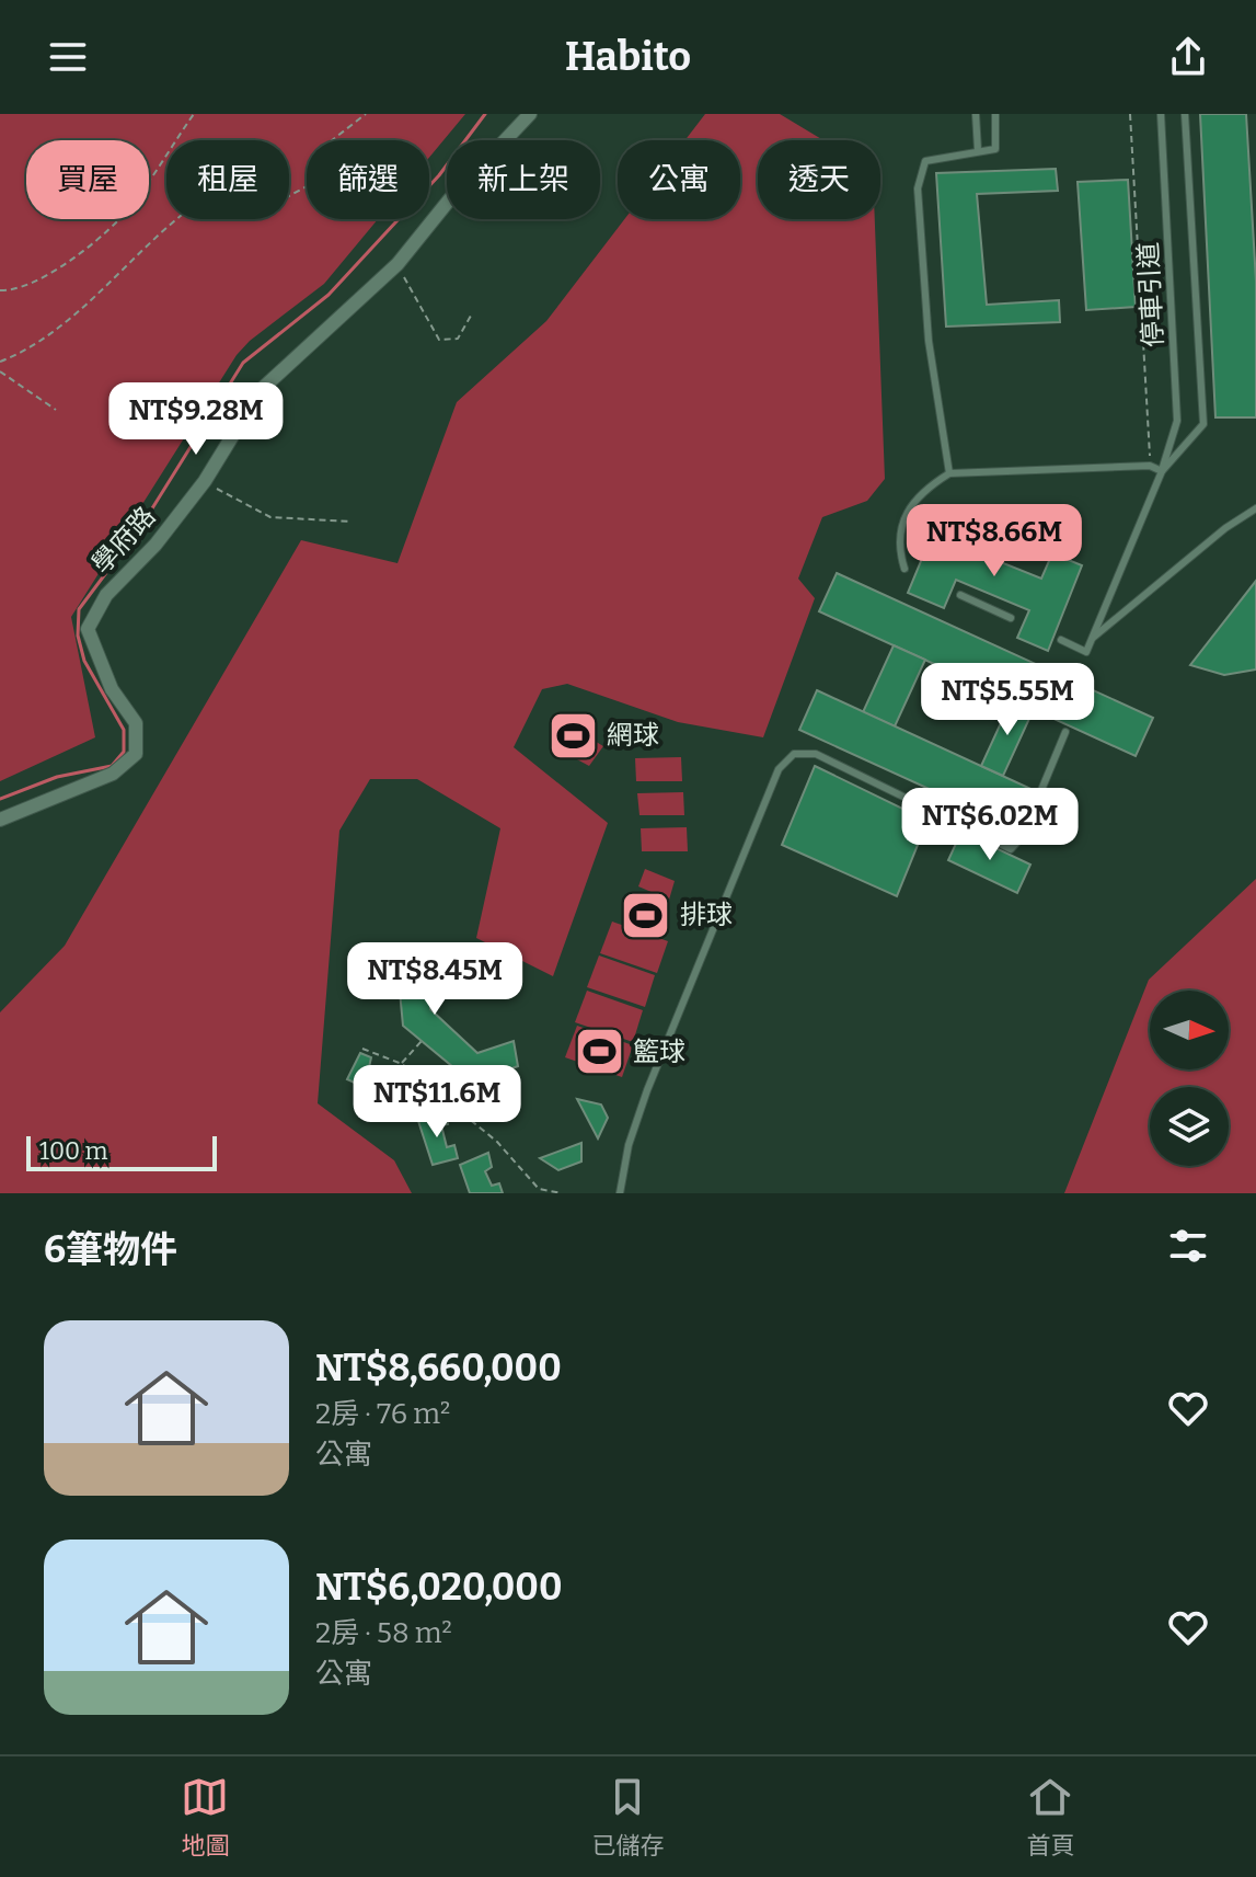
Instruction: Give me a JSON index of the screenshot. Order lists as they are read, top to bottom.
{
  "streets": {
    "street": ["學府路"],
    "lane": ["停車引道"]
  },
  "places": {
    "sports": ["網球", "排球", "籃球"]
  },
  "scale_bar": "100 m",
  "north": "right",
  "page": {
    "header": "Habito",
    "chip": [
      "買屋",
      "租屋",
      "篩選",
      "新上架",
      "公寓",
      "透天"
    ],
    "price": [
      "NT$9.28M",
      "NT$8.66M",
      "NT$5.55M",
      "NT$6.02M",
      "NT$8.45M",
      "NT$11.6M"
    ],
    "scale": "100 m",
    "heading": "6筆物件",
    "list": [
      {
        "name": "NT$8,660,000",
        "note": "2房 · 76 m² · 公寓"
      },
      {
        "name": "NT$6,020,000",
        "note": "2房 · 58 m² · 公寓"
      }
    ],
    "tabs": ["地圖", "已儲存", "首頁"]
  }
}
